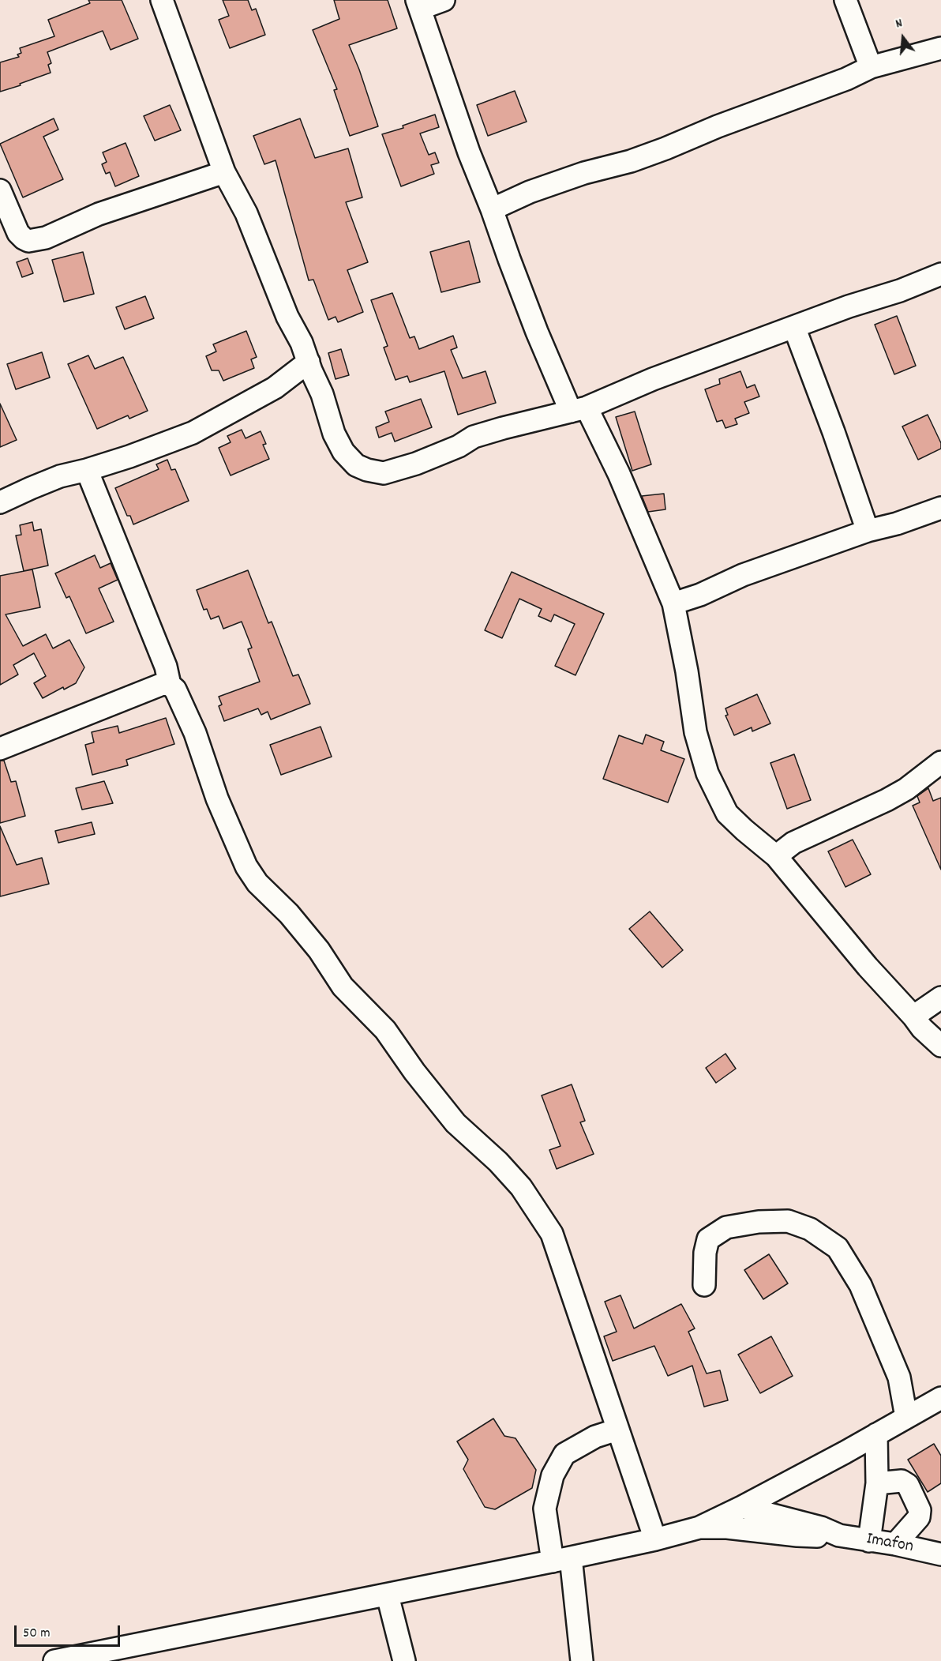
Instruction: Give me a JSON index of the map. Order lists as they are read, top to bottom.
{
  "streets": {
    "street": ["Imafon"]
  },
  "scale_bar": "50 m",
  "north": "top"
}
